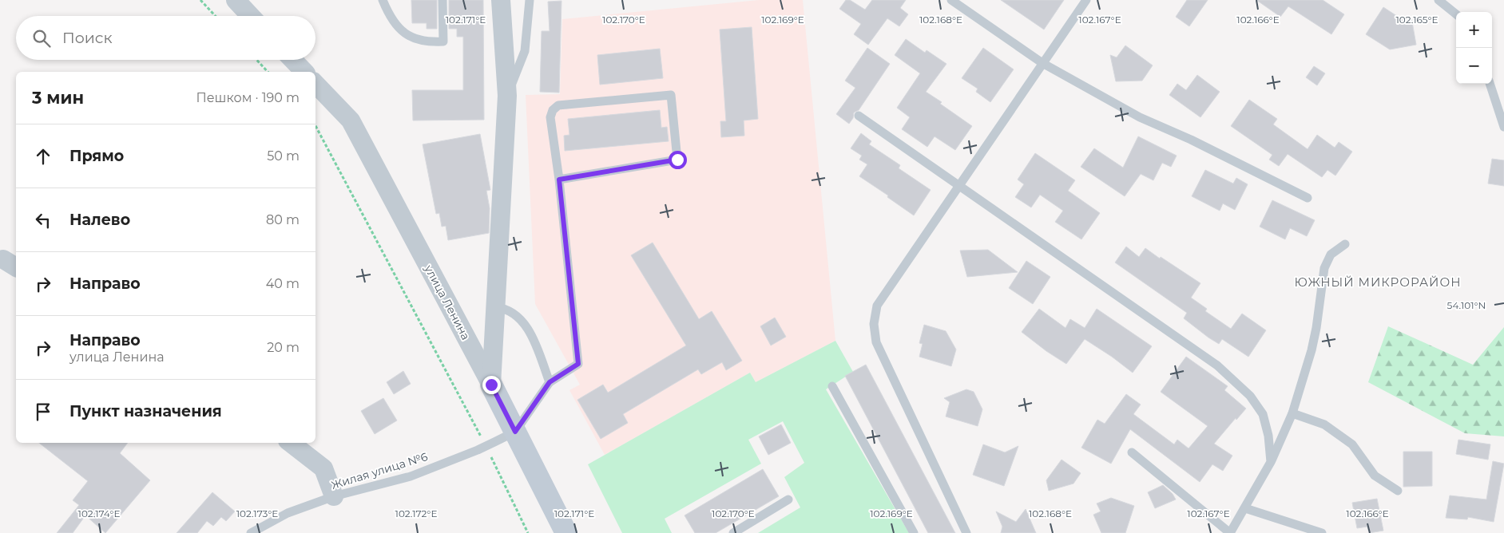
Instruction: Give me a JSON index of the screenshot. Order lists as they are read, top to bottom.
{
  "streets": {
    "street": ["улица Ленина"],
    "lane": ["Жилая улица №6"]
  },
  "crossings": [
    ["улица Ленина", "Жилая улица №6"]
  ],
  "districts": ["ЮЖНЫЙ МИКРОРАЙОН"],
  "page": {
    "map_buttons": ["+", "−"],
    "search": "Поиск",
    "heading": ["3 мин", "Пешком · 190 m"],
    "list": [
      ["Прямо", "50 m"],
      ["Налево", "80 m"],
      ["Направо", "40 m"],
      ["Направо", "улица Ленина", "20 m"],
      "Пункт назначения"
    ]
  },
  "coordinates": [
    "102.171°E",
    "102.170°E",
    "102.169°E",
    "102.168°E",
    "102.167°E",
    "102.166°E",
    "102.165°E",
    "54.101°N",
    "102.174°E",
    "102.173°E",
    "102.172°E"
  ]
}
